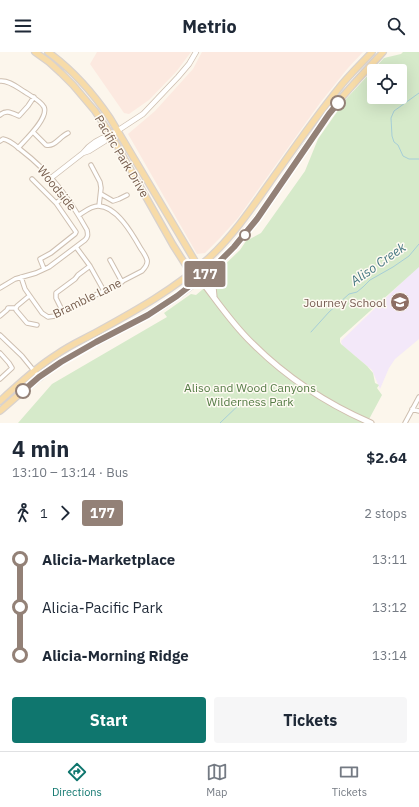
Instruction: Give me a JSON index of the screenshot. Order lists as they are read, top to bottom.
{
  "streets": {
    "main road": ["Pacific Park Drive"],
    "street": ["Woodside", "Bramble Lane"]
  },
  "water": ["Aliso Creek"],
  "parks": ["Aliso and Wood Canyons Wilderness Park"],
  "places": {
    "school or university": ["Journey School"]
  },
  "lines": ["bus line 177"],
  "page": {
    "header": "Metrio",
    "on_map": "177",
    "heading": ["4 min", "13:10 – 13:14 · Bus", "$2.64"],
    "legs": ["1", "177", "2 stops"],
    "list": [
      {
        "name": "Alicia-Marketplace",
        "value": "13:11"
      },
      {
        "name": "Alicia-Pacific Park",
        "value": "13:12"
      },
      {
        "name": "Alicia-Morning Ridge",
        "value": "13:14"
      }
    ],
    "buttons": ["Start", "Tickets"],
    "tabs": ["Directions", "Map", "Tickets"]
  }
}
